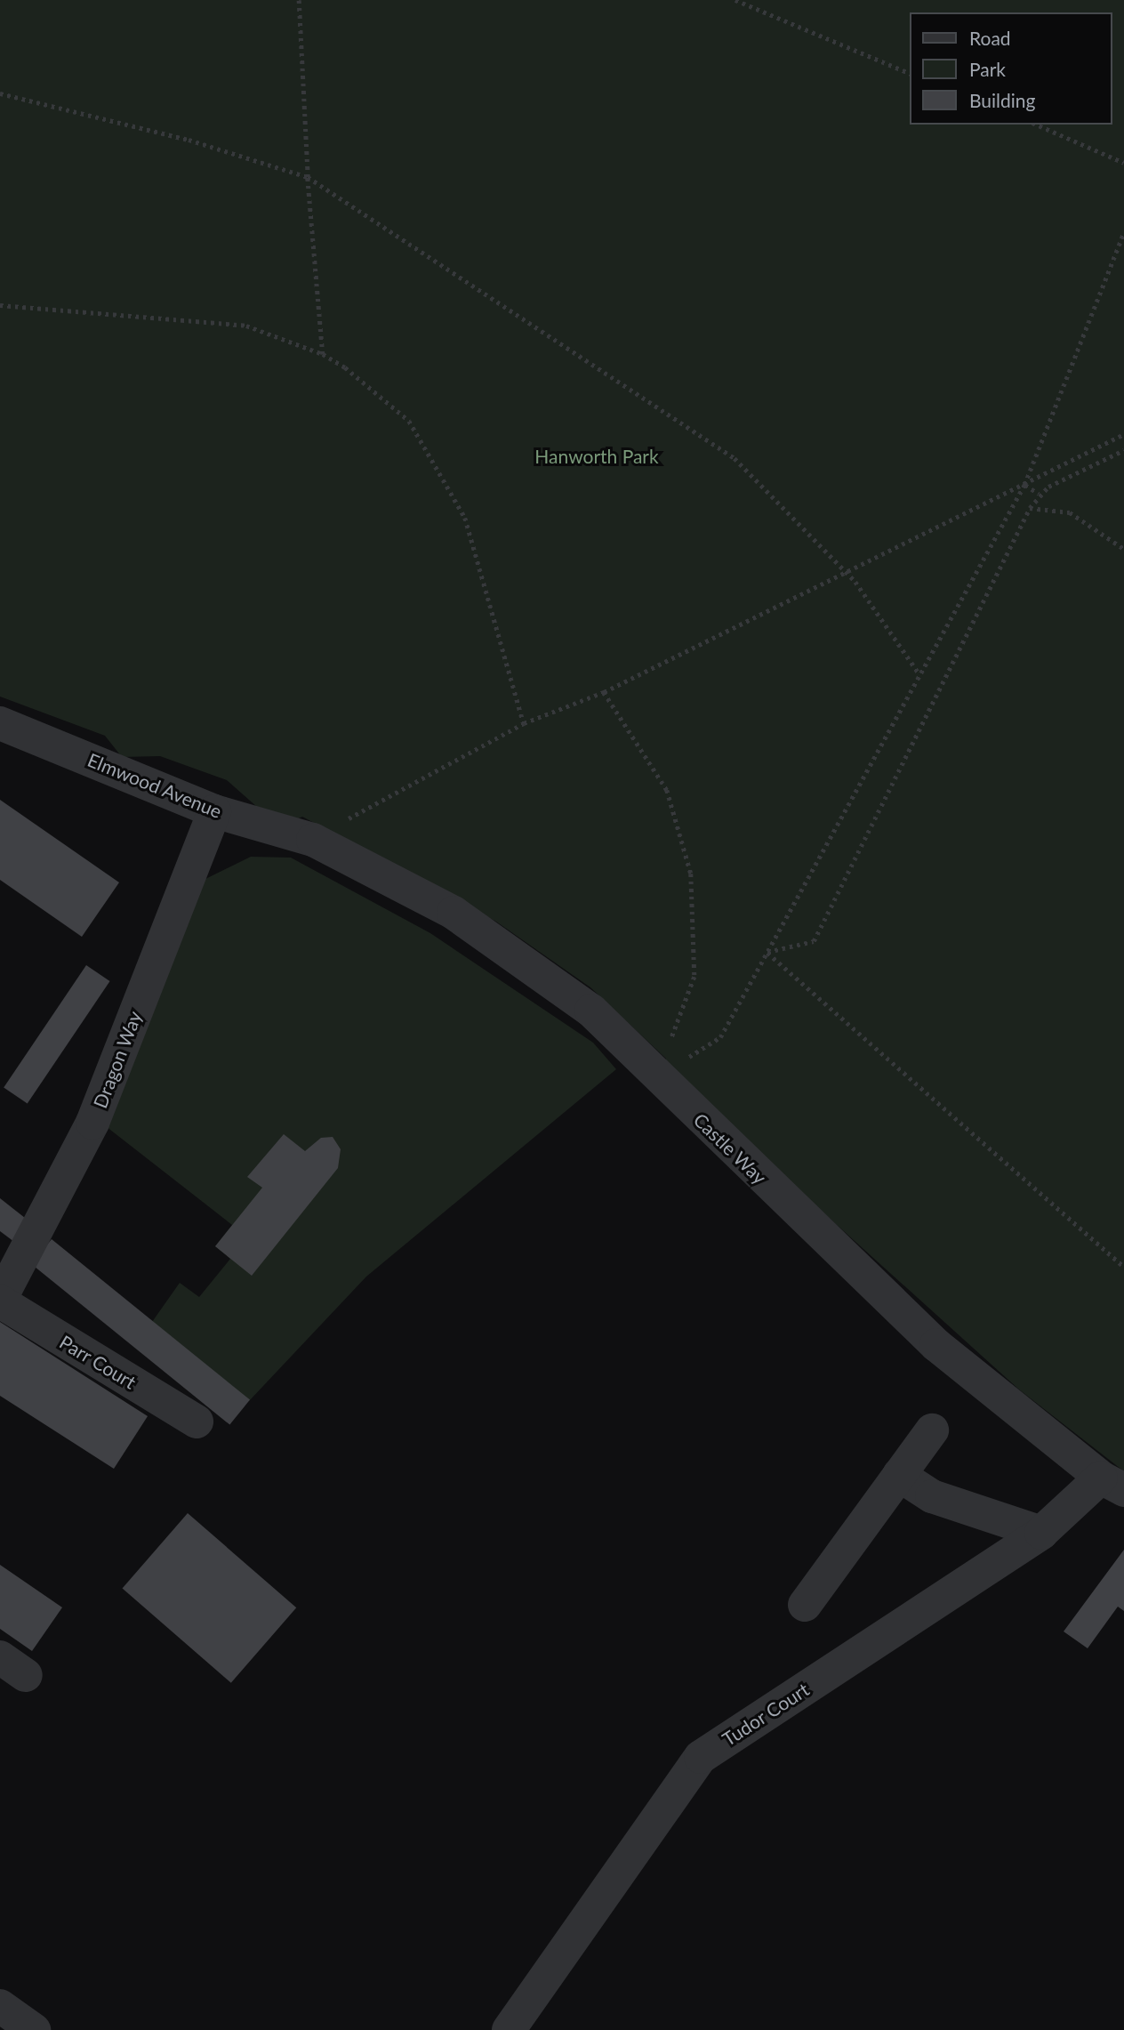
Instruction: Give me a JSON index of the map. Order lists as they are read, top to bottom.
{
  "streets": {
    "street": [
      "Elmwood Avenue",
      "Dragon Way",
      "Castle Way",
      "Parr Court",
      "Tudor Court"
    ]
  },
  "crossings": [
    ["Elmwood Avenue", "Dragon Way"],
    ["Elmwood Avenue", "Castle Way"],
    ["Dragon Way", "Parr Court"],
    ["Castle Way", "Tudor Court"]
  ],
  "parks": ["Hanworth Park"],
  "legend": ["Road", "Park", "Building"]
}
